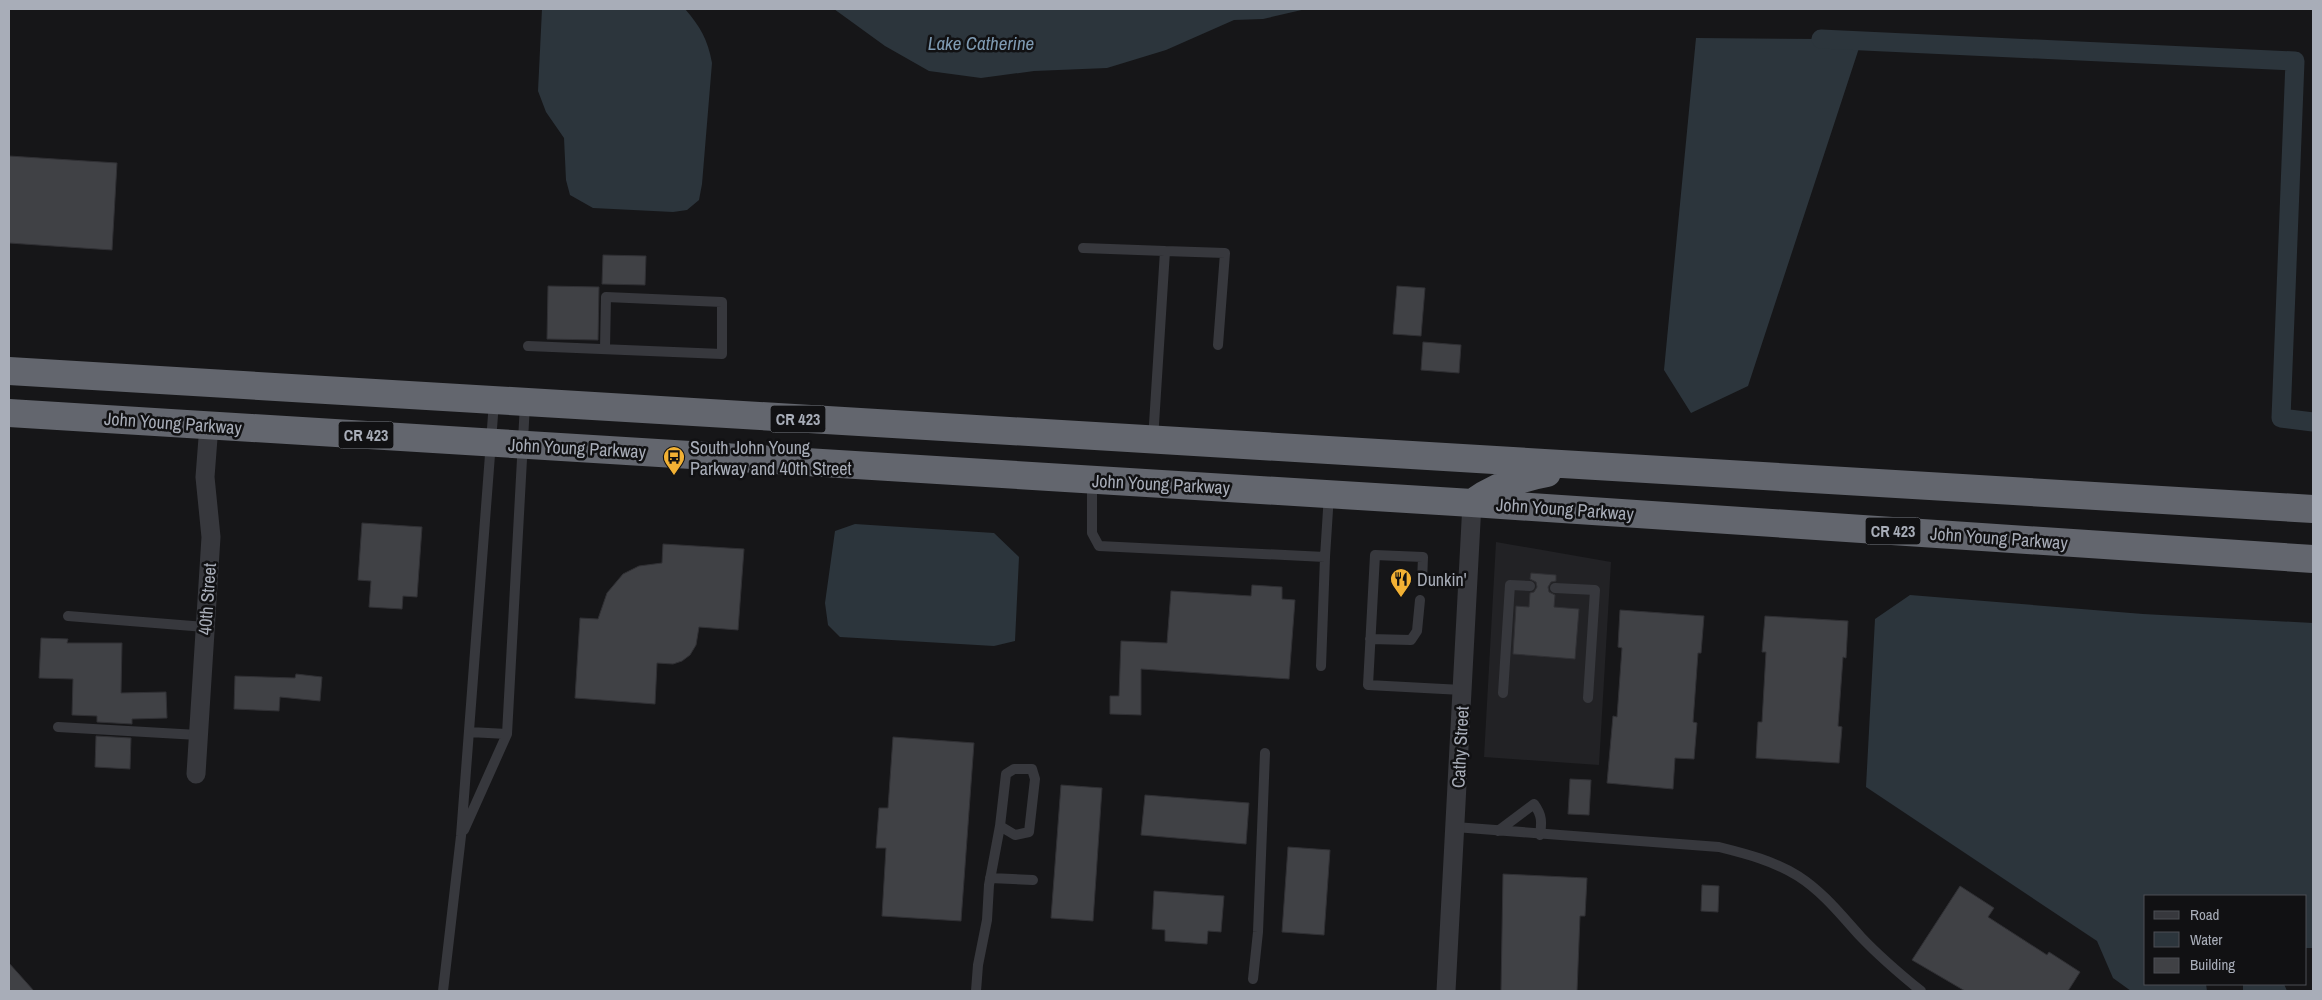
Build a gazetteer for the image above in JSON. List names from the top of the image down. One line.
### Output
{"streets":{"highway":["CR 423","John Young Parkway"],"street":["40th Street","Cathy Street"]},"crossings":[["John Young Parkway","40th Street"],["John Young Parkway","Cathy Street"]],"water":["Lake Catherine"],"places":{"bus stop":["South John Young Parkway and 40th Street"],"restaurant":["Dunkin'"]},"legend":["Road","Water","Building"]}
